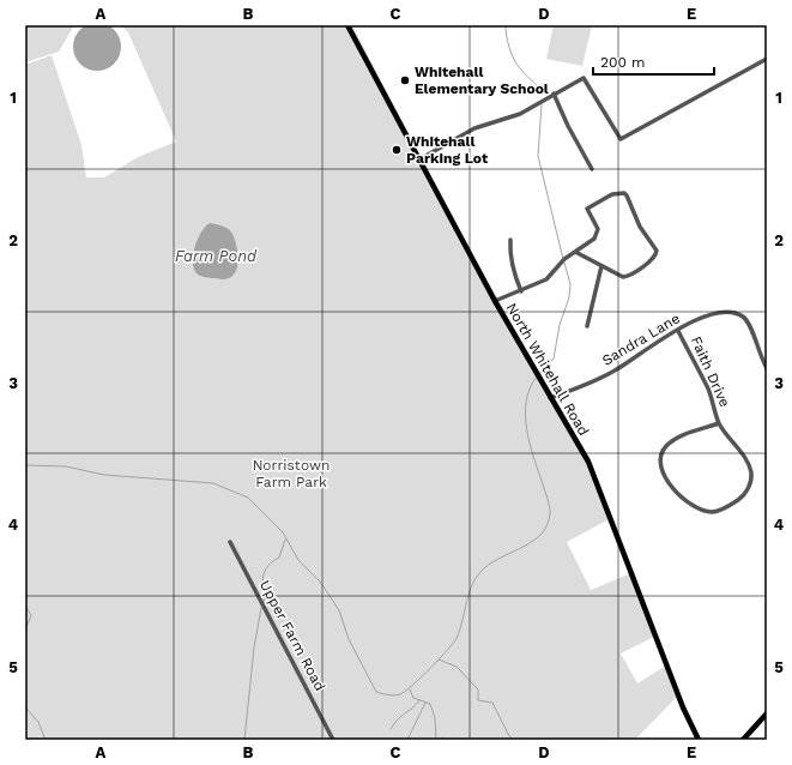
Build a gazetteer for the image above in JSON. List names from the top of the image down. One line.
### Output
{"streets":{"main road":["North Whitehall Road"],"street":["Sandra Lane","Faith Drive","Upper Farm Road"]},"crossings":[["Sandra Lane","North Whitehall Road"],["Sandra Lane","Faith Drive"]],"water":["Farm Pond"],"parks":["Norristown Farm Park"],"places":["Whitehall Elementary School","Whitehall Parking Lot"],"scale_bar":"200 m","grid":{"columns":["A","B","C","D","E"],"rows":["1","2","3","4","5"]}}
